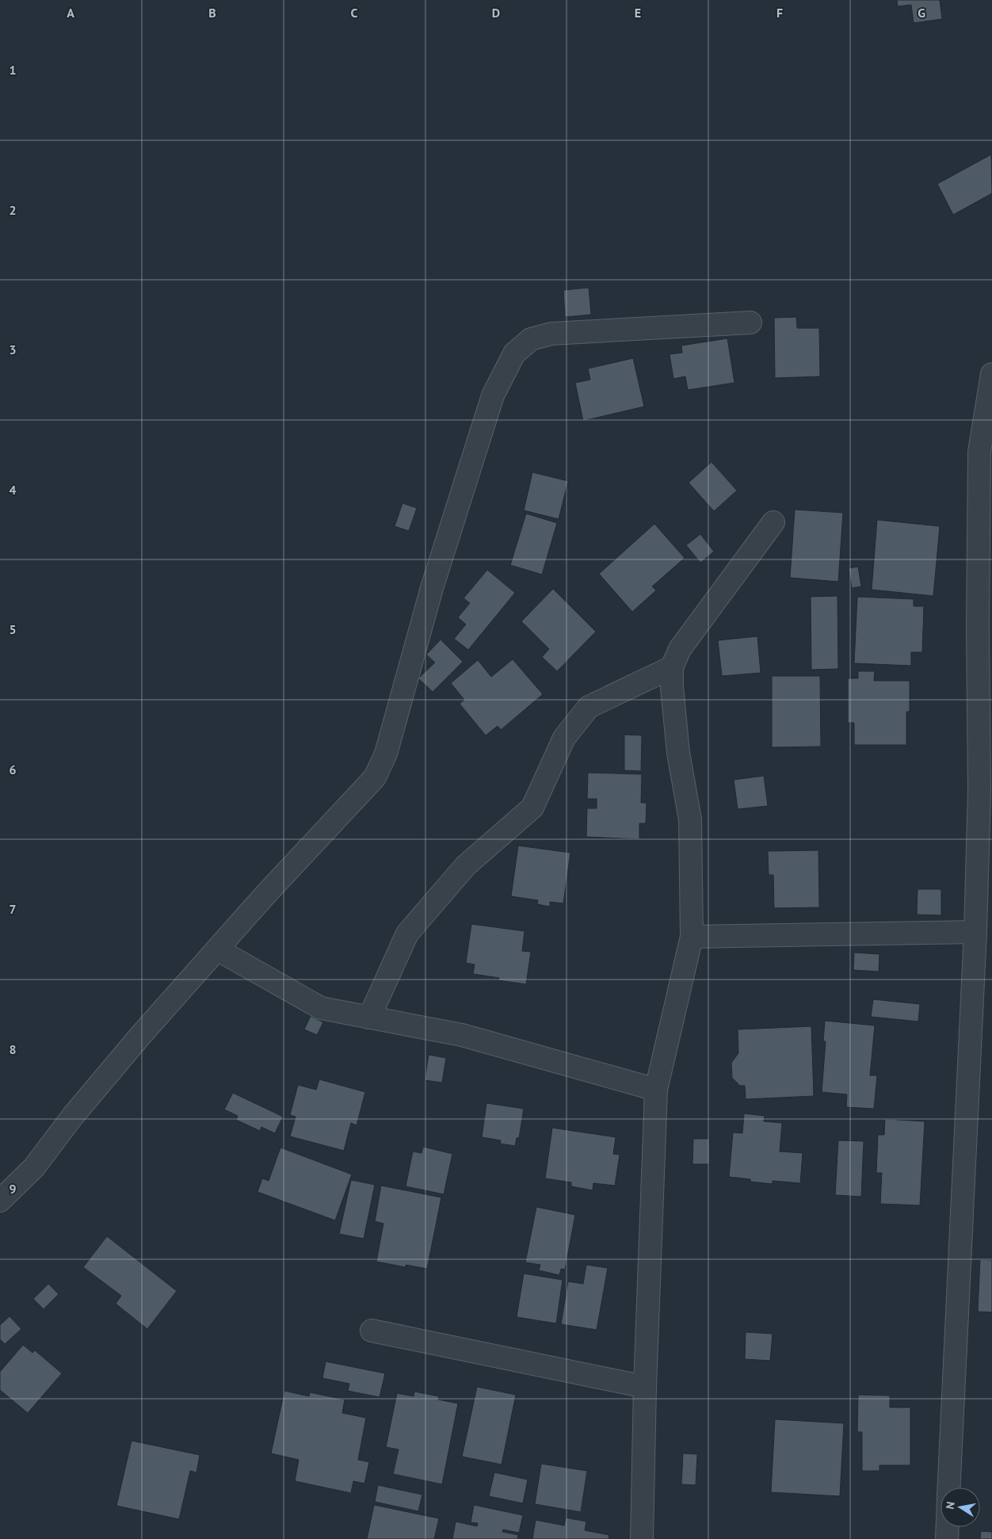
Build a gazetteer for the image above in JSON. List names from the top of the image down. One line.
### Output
{"north":"left","grid":{"columns":["A","B","C","D","E","F","G"],"rows":["1","2","3","4","5","6","7","8","9"]}}
